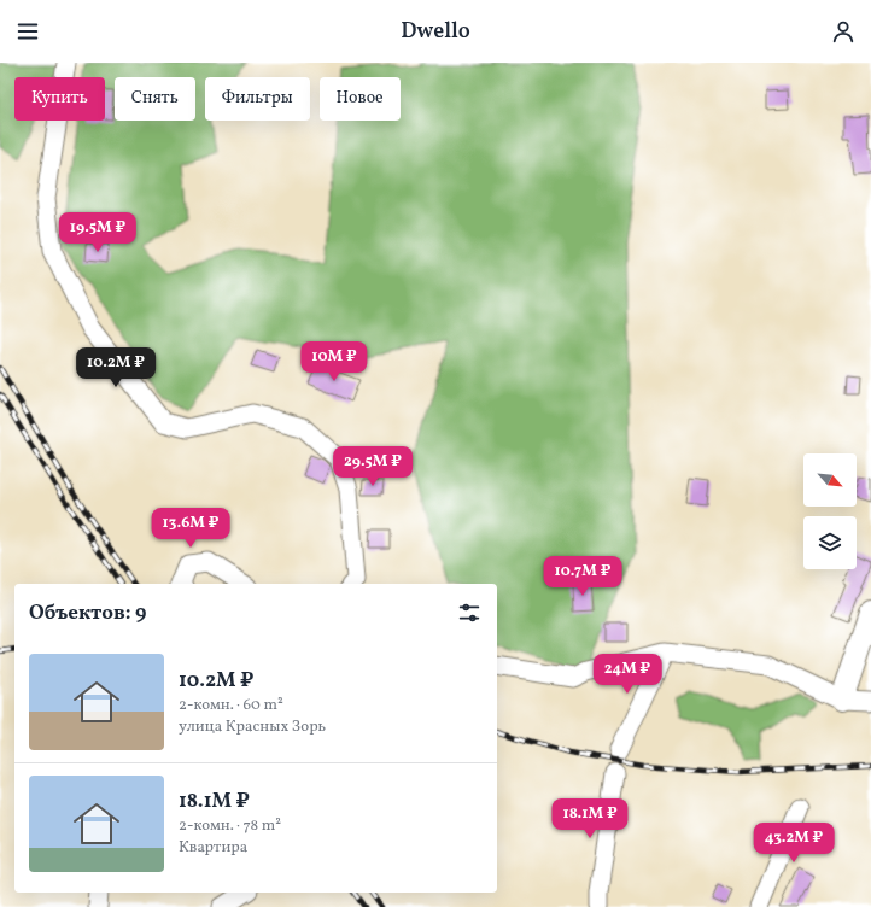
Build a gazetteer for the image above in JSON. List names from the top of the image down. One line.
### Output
{"north":"bottom right","page":{"header":"Dwello","chip":["Купить","Снять","Фильтры","Новое"],"price":["19.5M ₽","10M ₽","10.2M ₽","29.5M ₽","13.6M ₽","10.7M ₽","24M ₽","18.1M ₽","43.2M ₽"],"heading":"Объектов: 9","list":[{"name":"10.2M ₽","note":"2-комн. · 60 m² · улица Красных Зорь"},{"name":"18.1M ₽","note":"2-комн. · 78 m² · Квартира"}]}}
